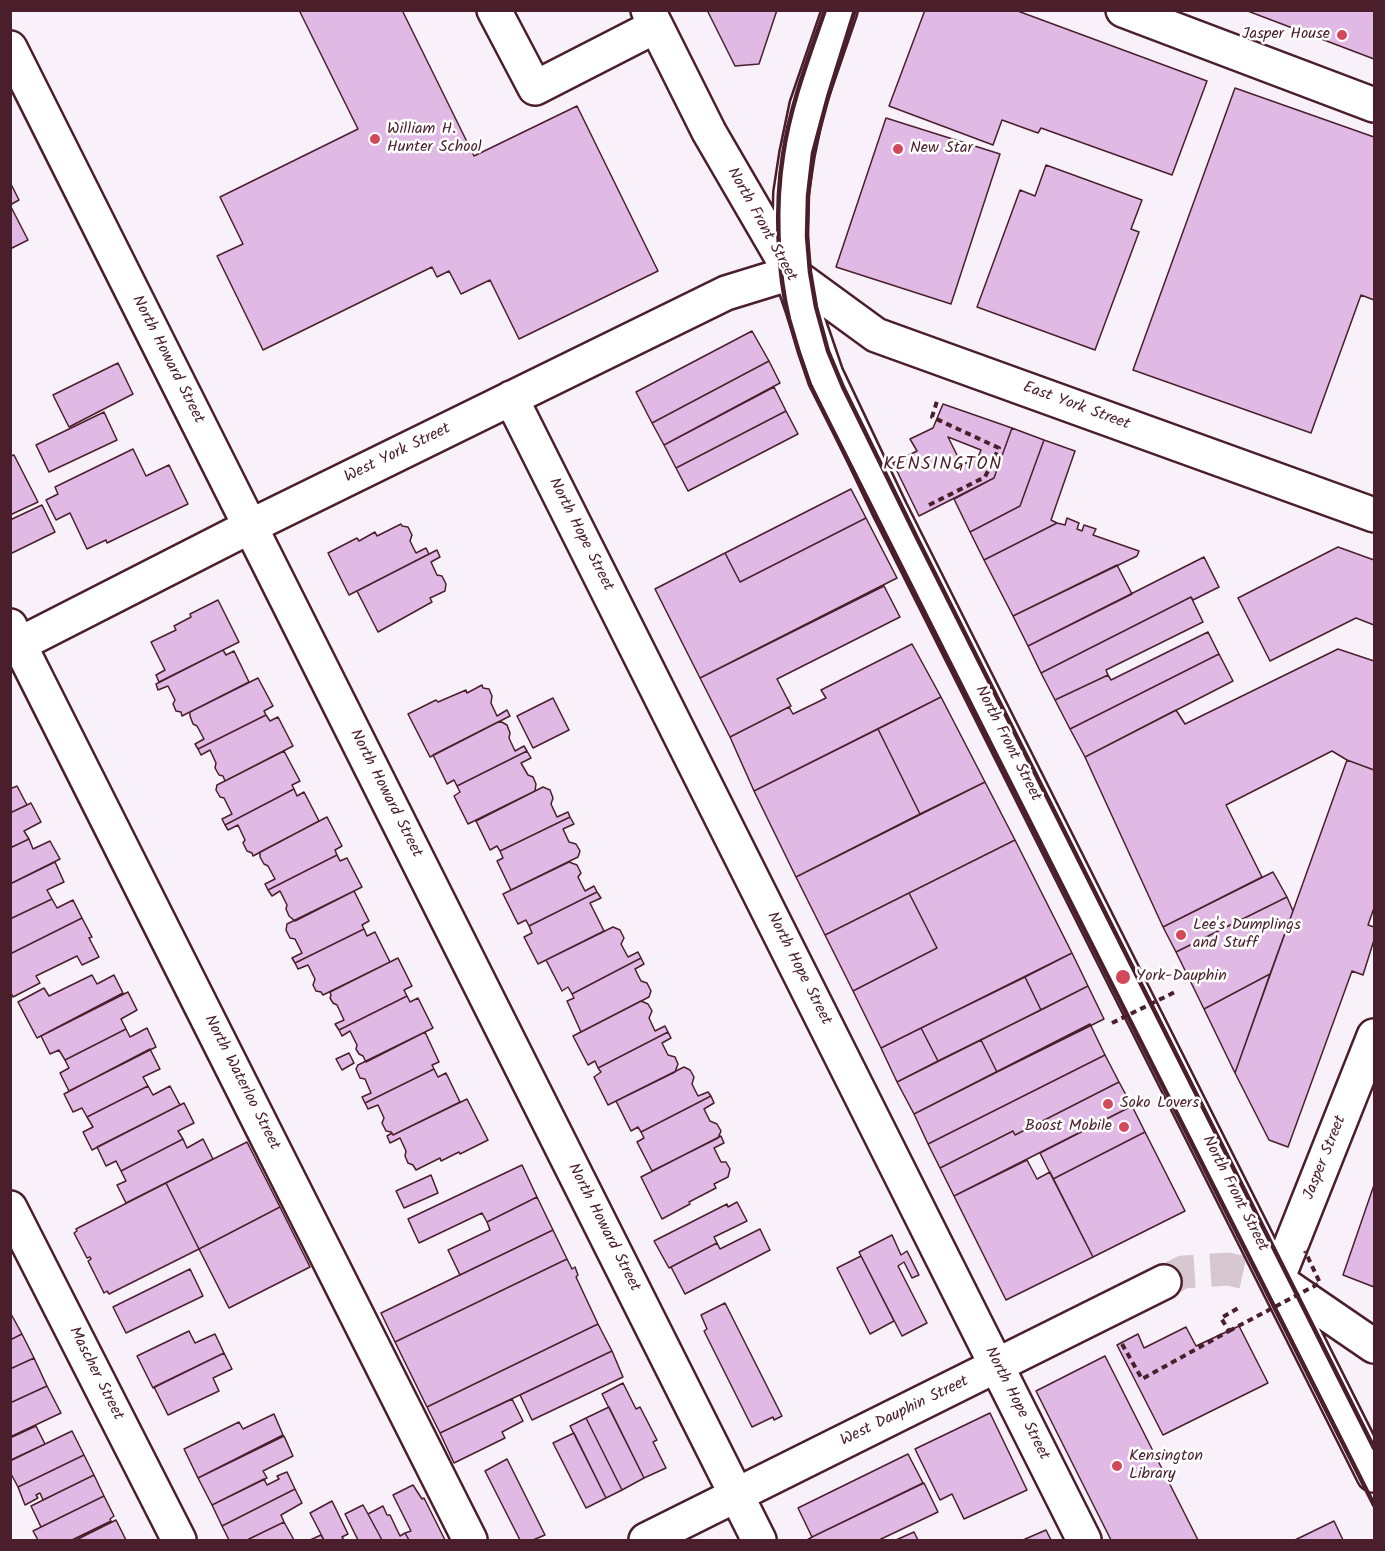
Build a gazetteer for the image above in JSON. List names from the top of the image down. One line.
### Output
{"streets":{"street":["North Front Street","North Howard Street","East York Street","West York Street","North Hope Street","North Waterloo Street","Jasper Street","Mascher Street","West Dauphin Street"]},"crossings":[["North Front Street","East York Street"],["North Front Street","West York Street"],["North Front Street","Jasper Street"],["North Howard Street","West York Street"],["North Howard Street","West Dauphin Street"],["East York Street","West York Street"],["West York Street","North Hope Street"],["West York Street","North Waterloo Street"],["North Hope Street","West Dauphin Street"]],"districts":["KENSINGTON"],"places":["Jasper House","William H. Hunter School","New Star","Lee's Dumplings and Stuff","York-Dauphin","Soko Lovers","Boost Mobile","Kensington Library"]}
